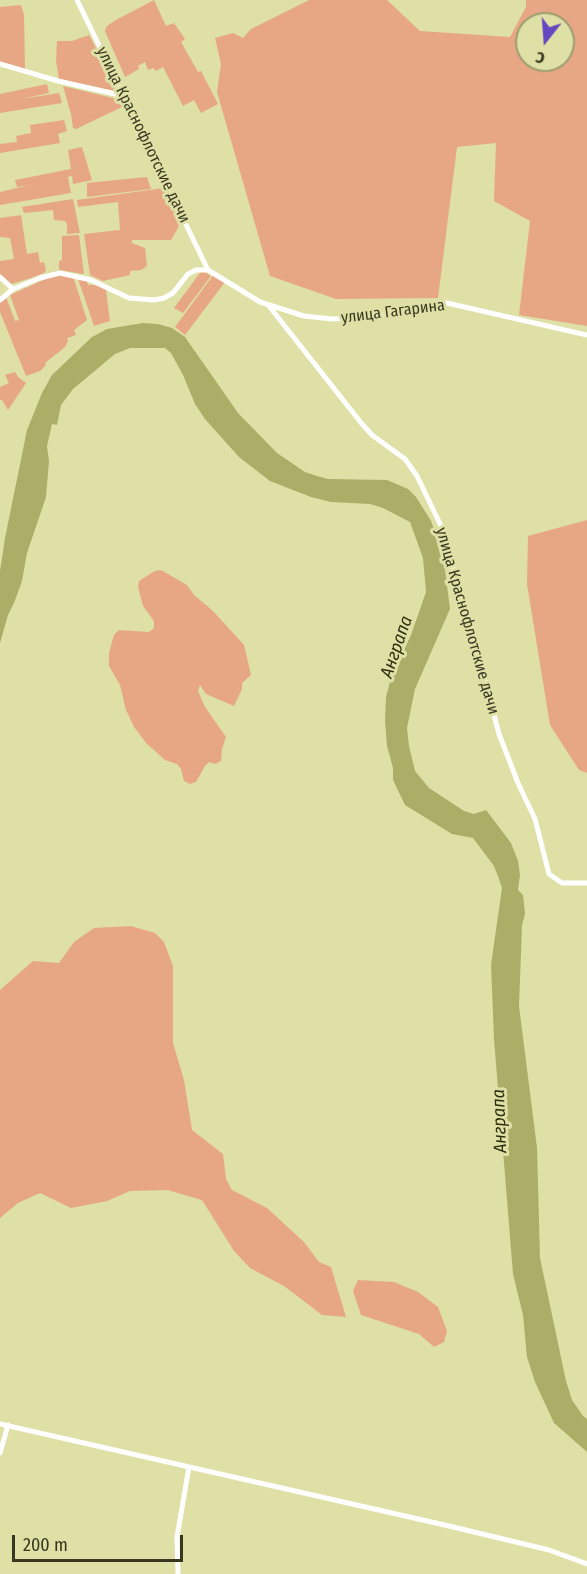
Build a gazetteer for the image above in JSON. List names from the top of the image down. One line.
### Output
{"streets":{"street":["улица Краснофлотские дачи","улица Гагарина"]},"crossings":[["улица Краснофлотские дачи","улица Гагарина"]],"water":["Анграпа"],"scale_bar":"200 m","north":"bottom"}
